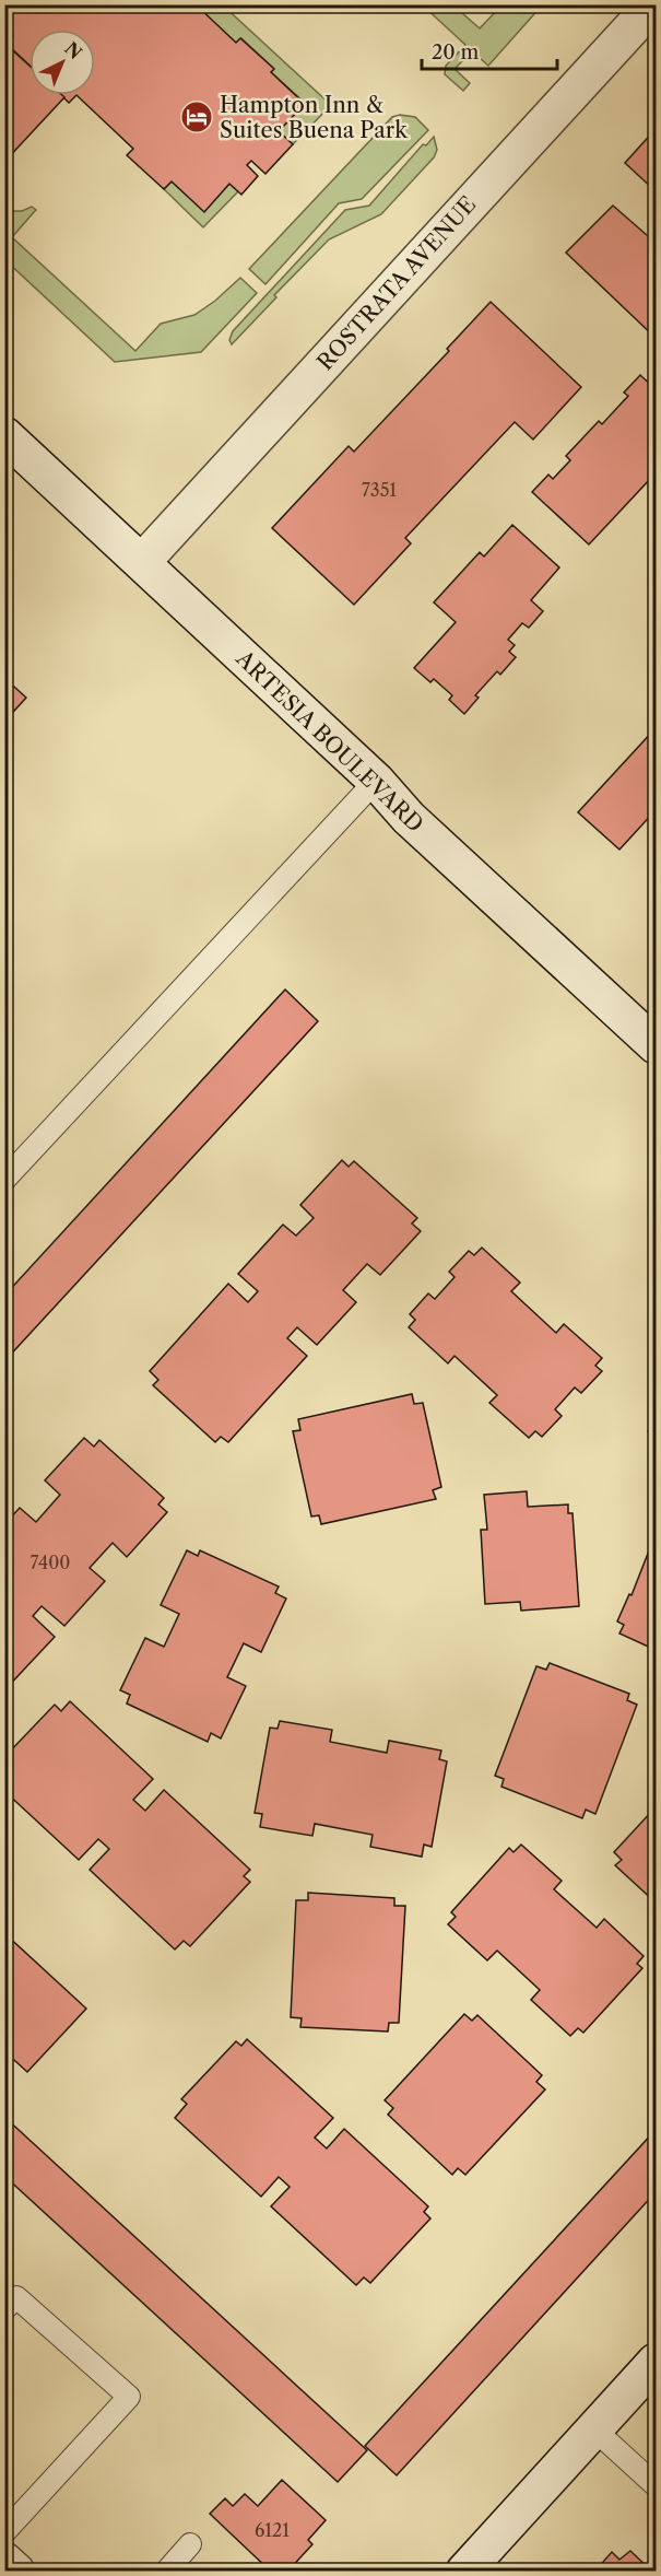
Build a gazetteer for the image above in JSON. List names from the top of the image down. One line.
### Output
{"streets":{"main road":["ROSTRATA AVENUE","ARTESIA BOULEVARD"]},"crossings":[["ROSTRATA AVENUE","ARTESIA BOULEVARD"]],"places":{"hotel":["Hampton Inn & Suites Buena Park"]},"house_numbers":["7351","7400","6121"],"scale_bar":"20 m","north":"top right"}
